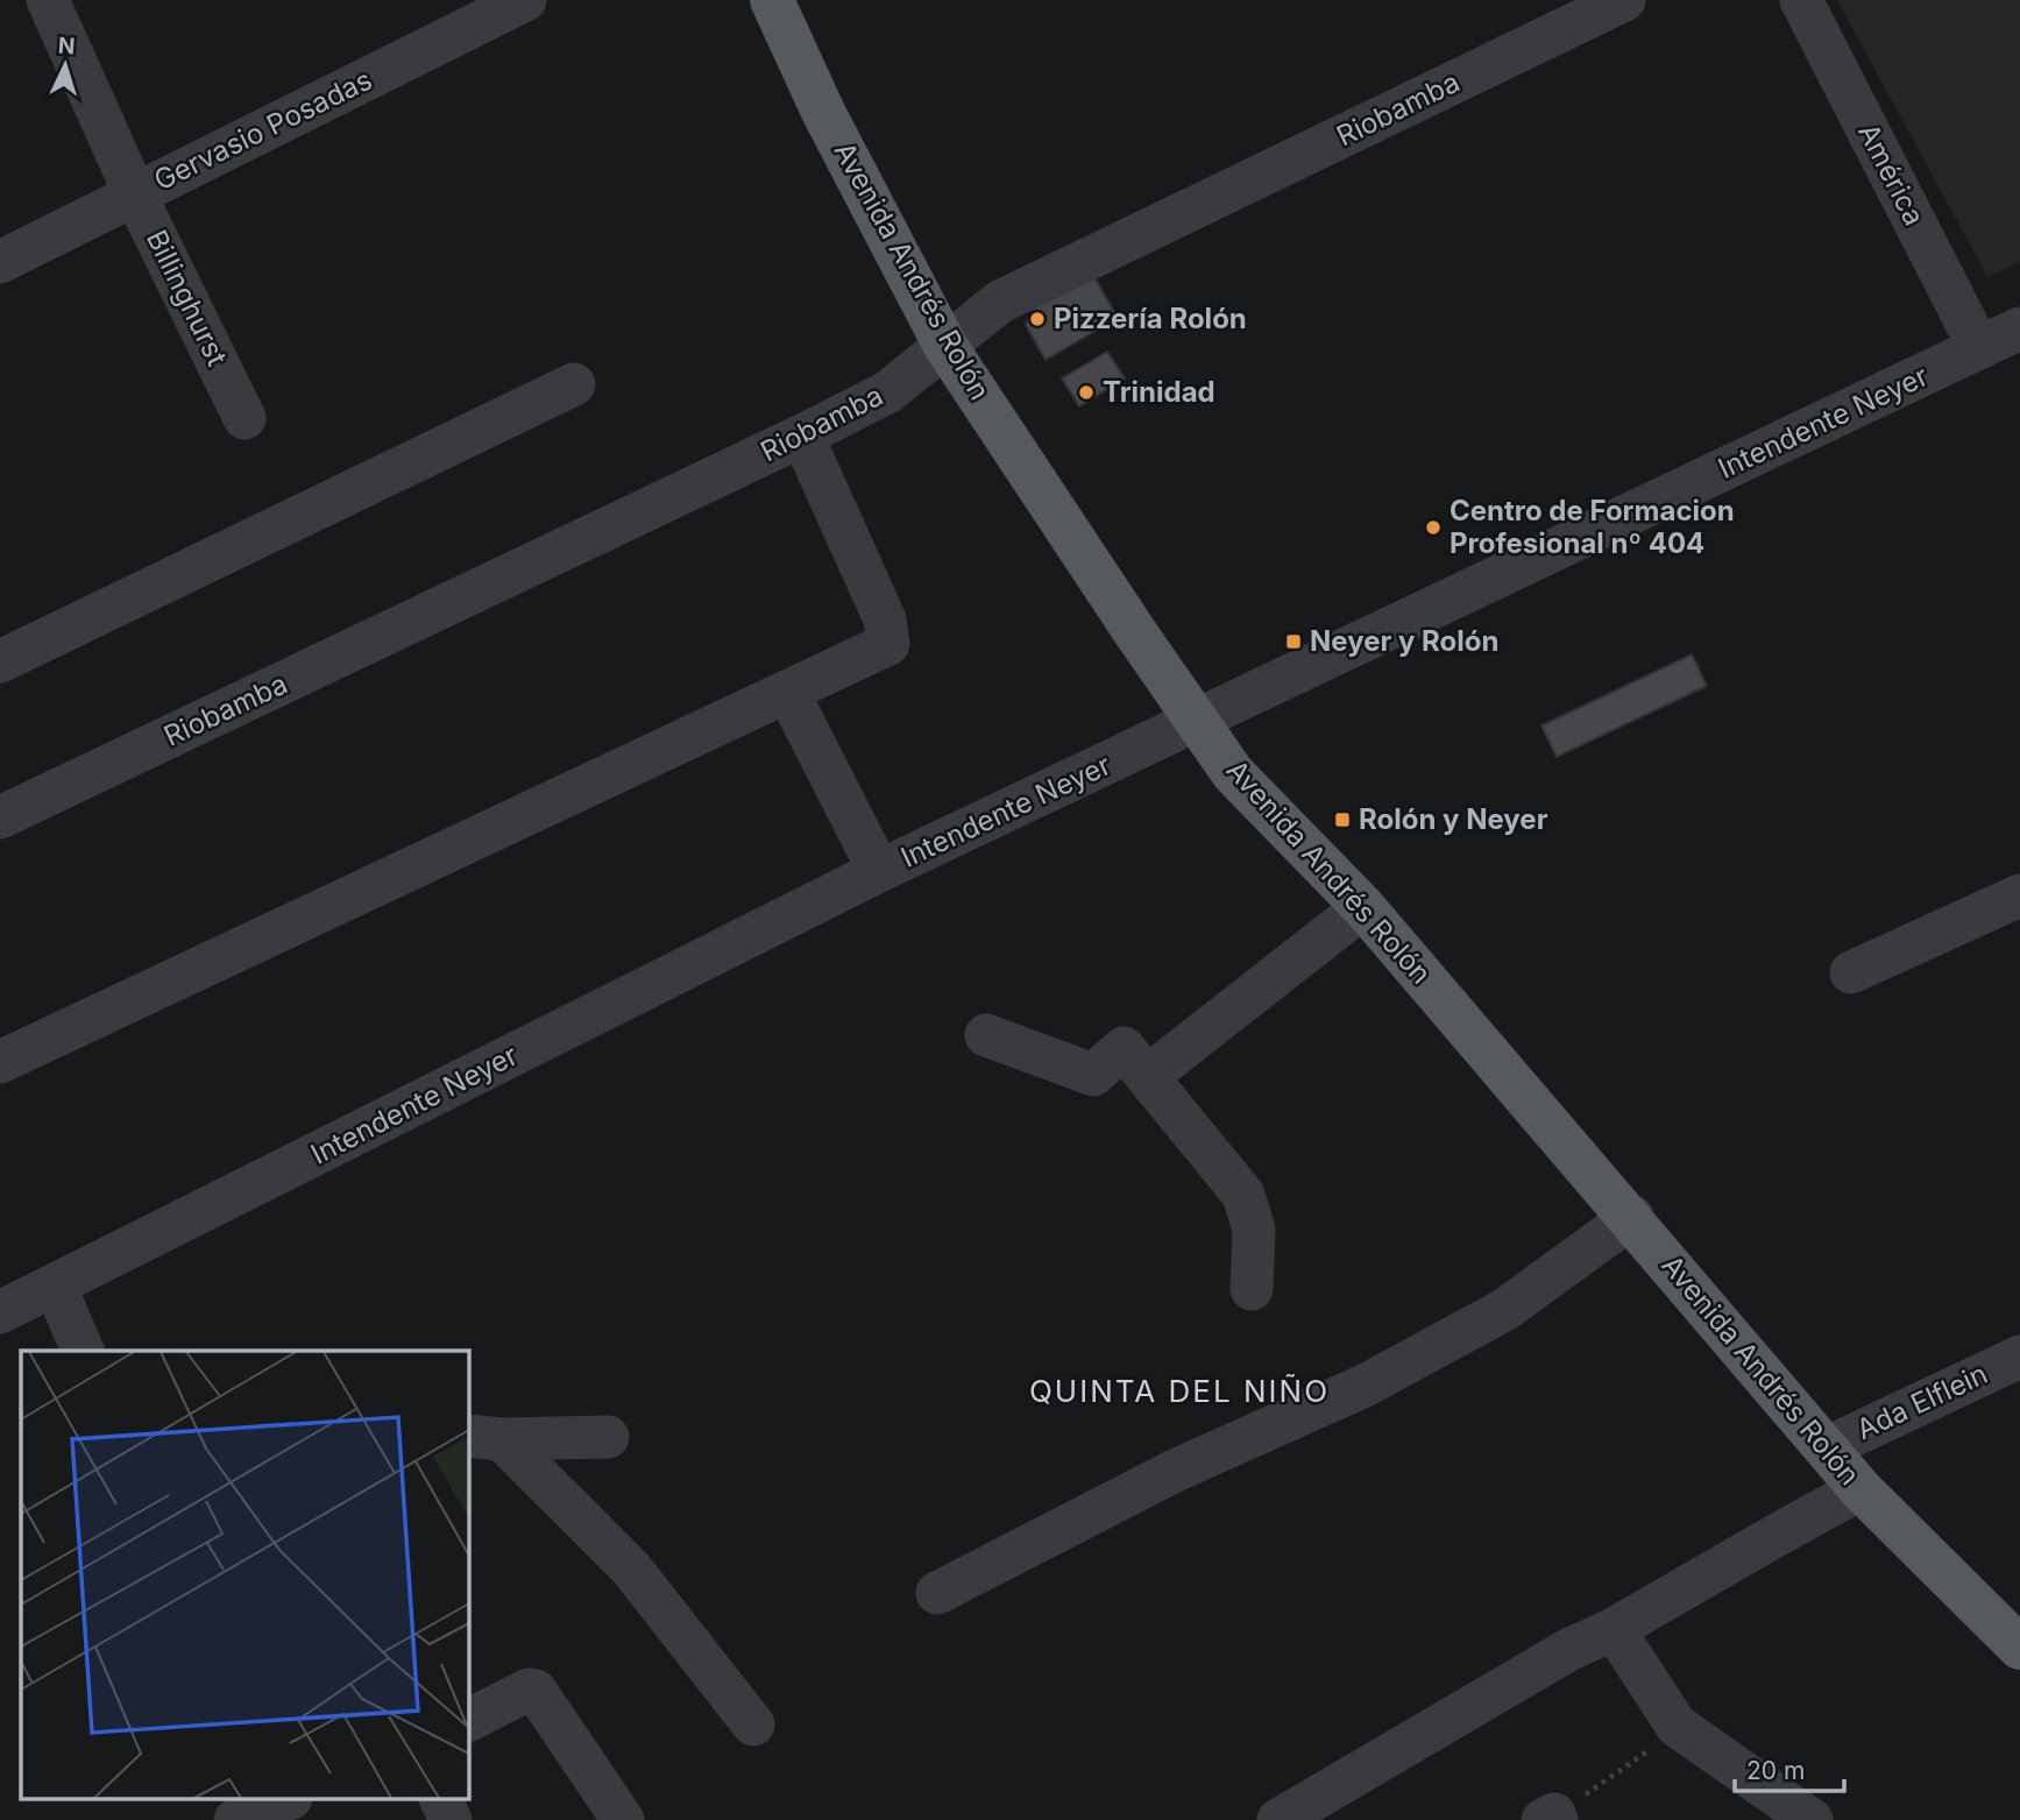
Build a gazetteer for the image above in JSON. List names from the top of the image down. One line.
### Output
{"streets":{"main road":["Avenida Andrés Rolón"],"street":["Riobamba","Gervasio Posadas","América","Billinghurst","Intendente Neyer","Ada Elflein"]},"crossings":[["Riobamba","Avenida Andrés Rolón"],["Gervasio Posadas","Billinghurst"],["América","Intendente Neyer"],["Avenida Andrés Rolón","Intendente Neyer"],["Avenida Andrés Rolón","Ada Elflein"]],"districts":["QUINTA DEL NIÑO"],"places":{"other":["Pizzería Rolón","Trinidad","Centro de Formacion Profesional nº 404"],"transit":["Neyer y Rolón","Rolón y Neyer"]},"scale_bar":"20 m","north":"top"}
